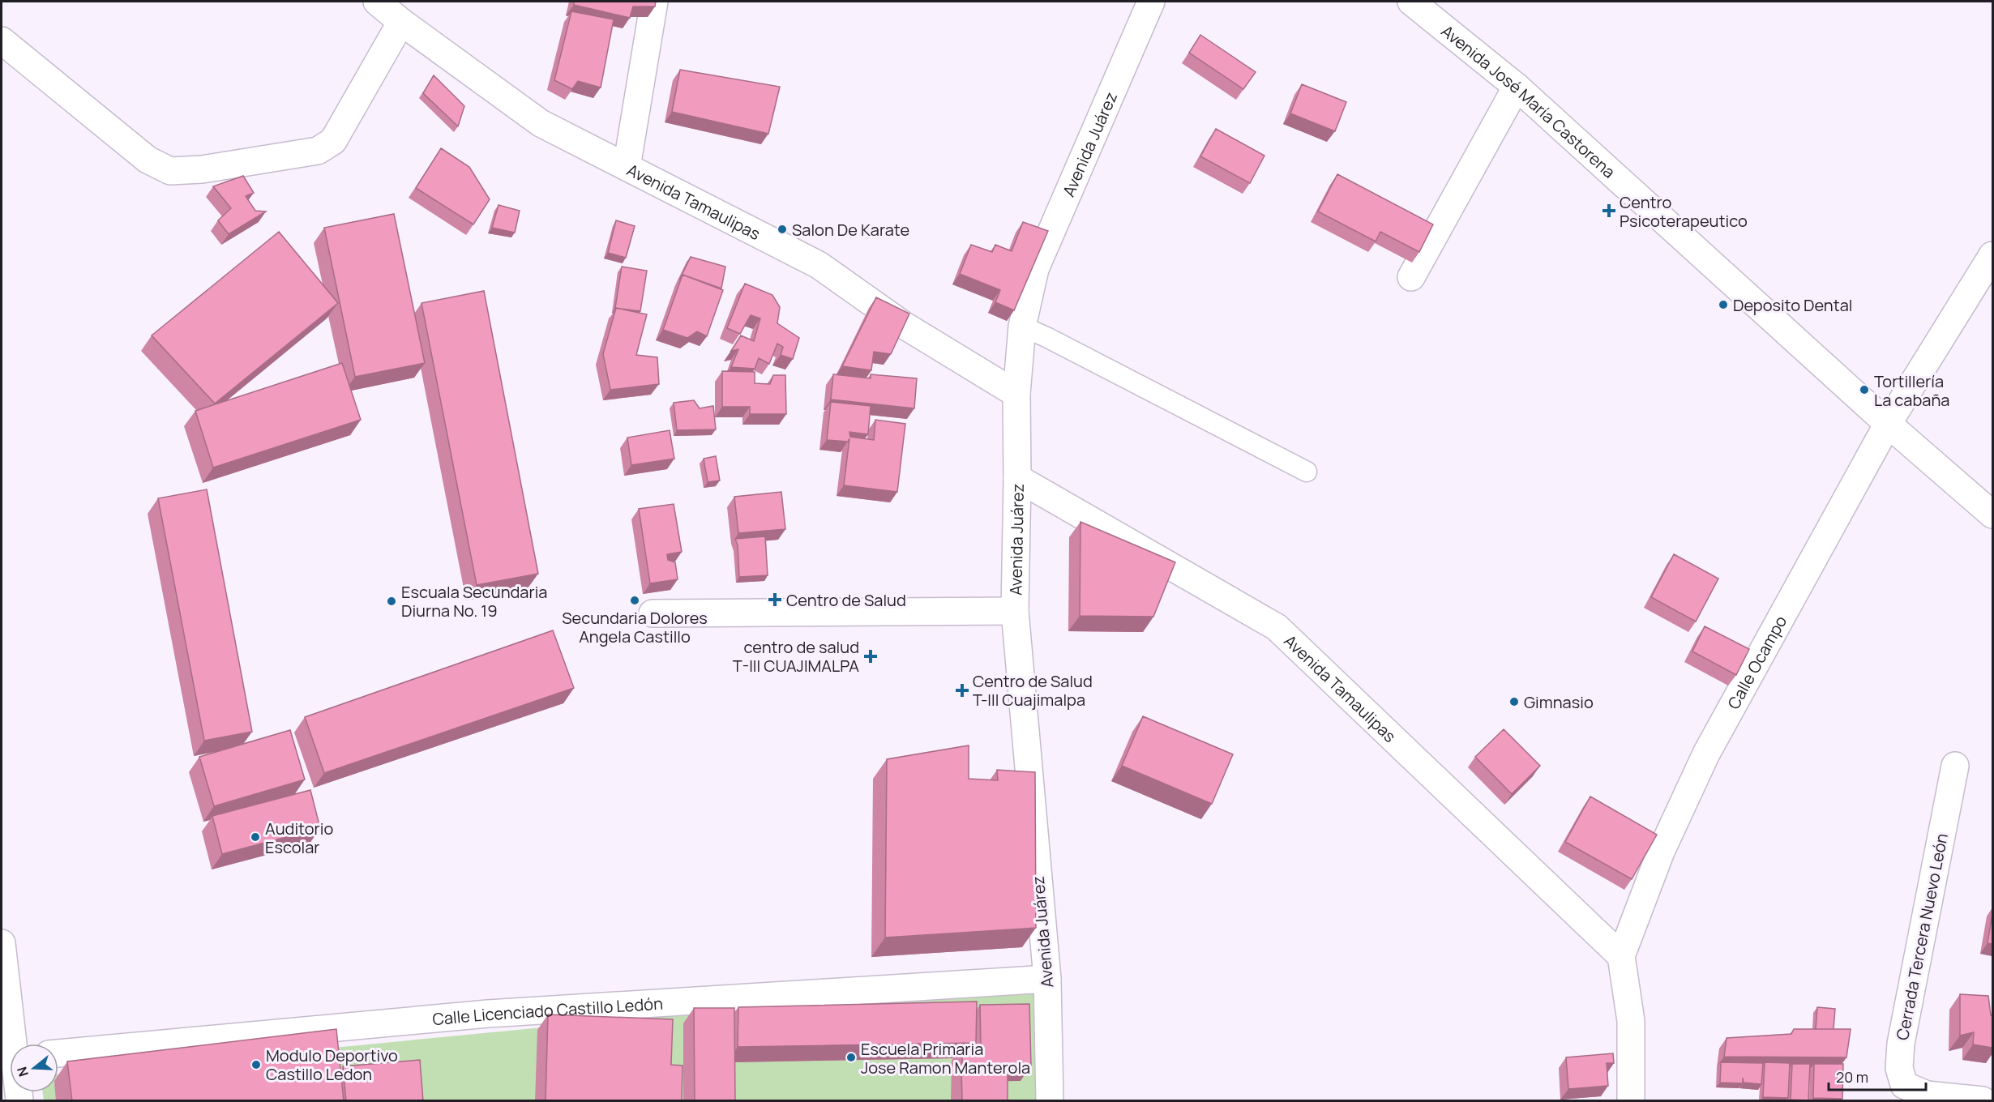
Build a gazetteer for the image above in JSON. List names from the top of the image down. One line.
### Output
{"streets":{"street":["Avenida José María Castorena","Avenida Juárez","Avenida Tamaulipas","Calle Ocampo","Cerrada Tercera Nuevo León","Calle Licenciado Castillo Ledón"]},"crossings":[["Avenida José María Castorena","Calle Ocampo"],["Avenida Juárez","Avenida Tamaulipas"],["Avenida Juárez","Calle Licenciado Castillo Ledón"],["Avenida Tamaulipas","Calle Ocampo"]],"places":{"health":["Centro Psicoterapeutico","Centro de Salud","centro de salud T-III CUAJIMALPA","Centro de Salud T-lll Cuajimalpa"],"other":["Salon De Karate","Deposito Dental","Tortillería La cabaña","Secundaria Dolores Angela Castillo","Escuala Secundaria Diurna No. 19","Gimnasio","Auditorio Escolar","Escuela Primaria Jose Ramon Manterola","Modulo Deportivo Castillo Ledon"]},"scale_bar":"20 m","north":"left"}
